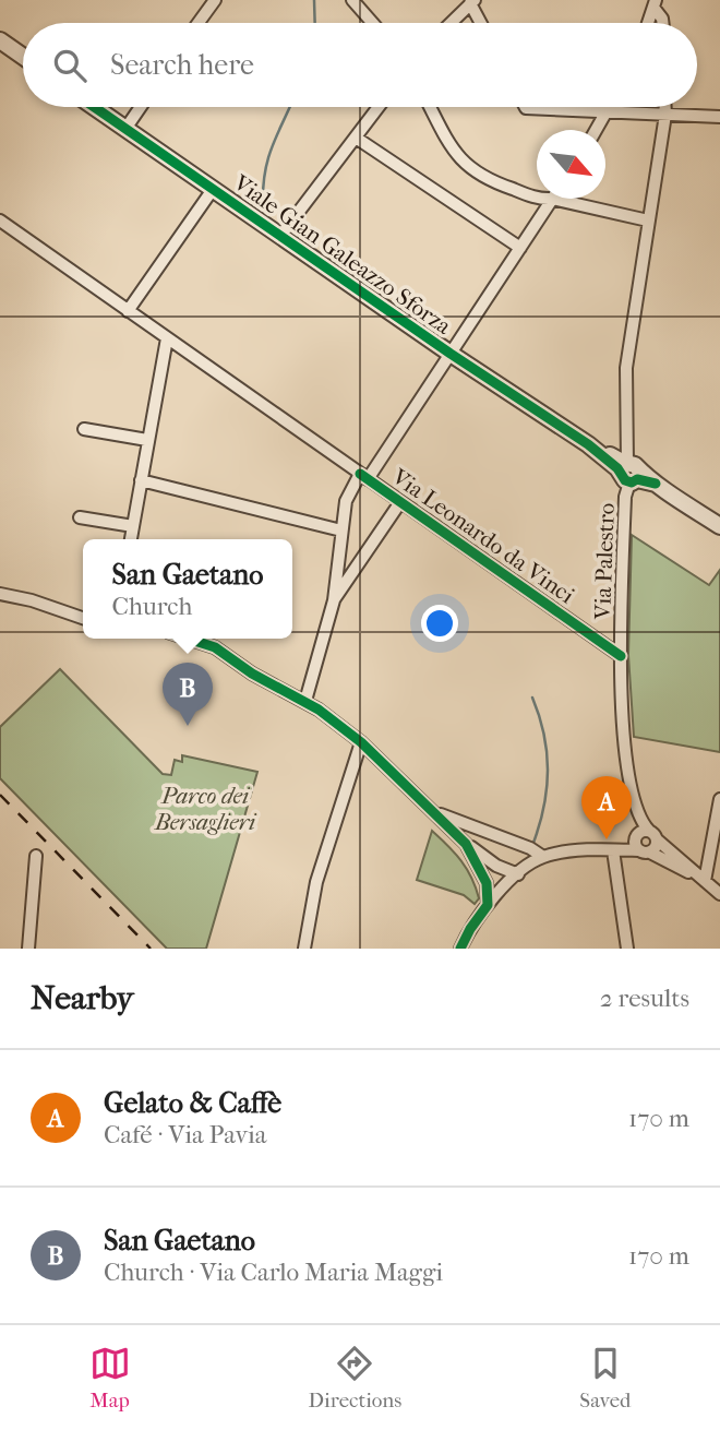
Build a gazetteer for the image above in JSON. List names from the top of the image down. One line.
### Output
{"streets":{"street":["Viale Gian Galeazzo Sforza","Via Leonardo da Vinci","Via Palestro"]},"crossings":[["Viale Gian Galeazzo Sforza","Via Palestro"],["Via Leonardo da Vinci","Via Palestro"]],"parks":["Parco dei Bersaglieri"],"north":"bottom right","page":{"search":"Search here","popup":["San Gaetano","Church"],"pins":["B","A"],"heading":["Nearby","2 results"],"list":[{"mark":"A","name":"Gelato & Caffè","note":"Café · Via Pavia","value":"170 m"},{"mark":"B","name":"San Gaetano","note":"Church · Via Carlo Maria Maggi","value":"170 m"}],"nav":["Map","Directions","Saved"]}}
